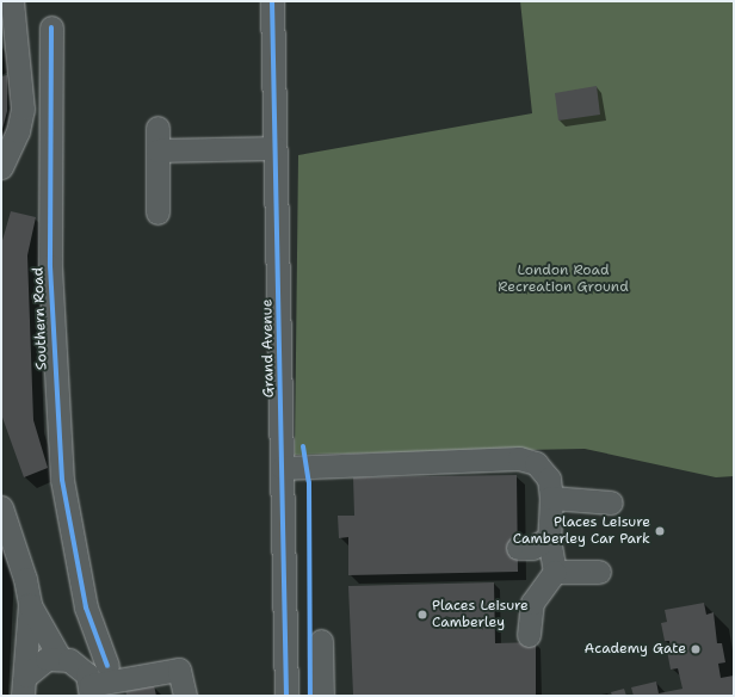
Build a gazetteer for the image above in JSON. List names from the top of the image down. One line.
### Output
{"streets":{"street":["Southern Road","Grand Avenue"]},"parks":["London Road Recreation Ground"],"places":["Places Leisure Camberley Car Park","Places Leisure Camberley","Academy Gate"]}
